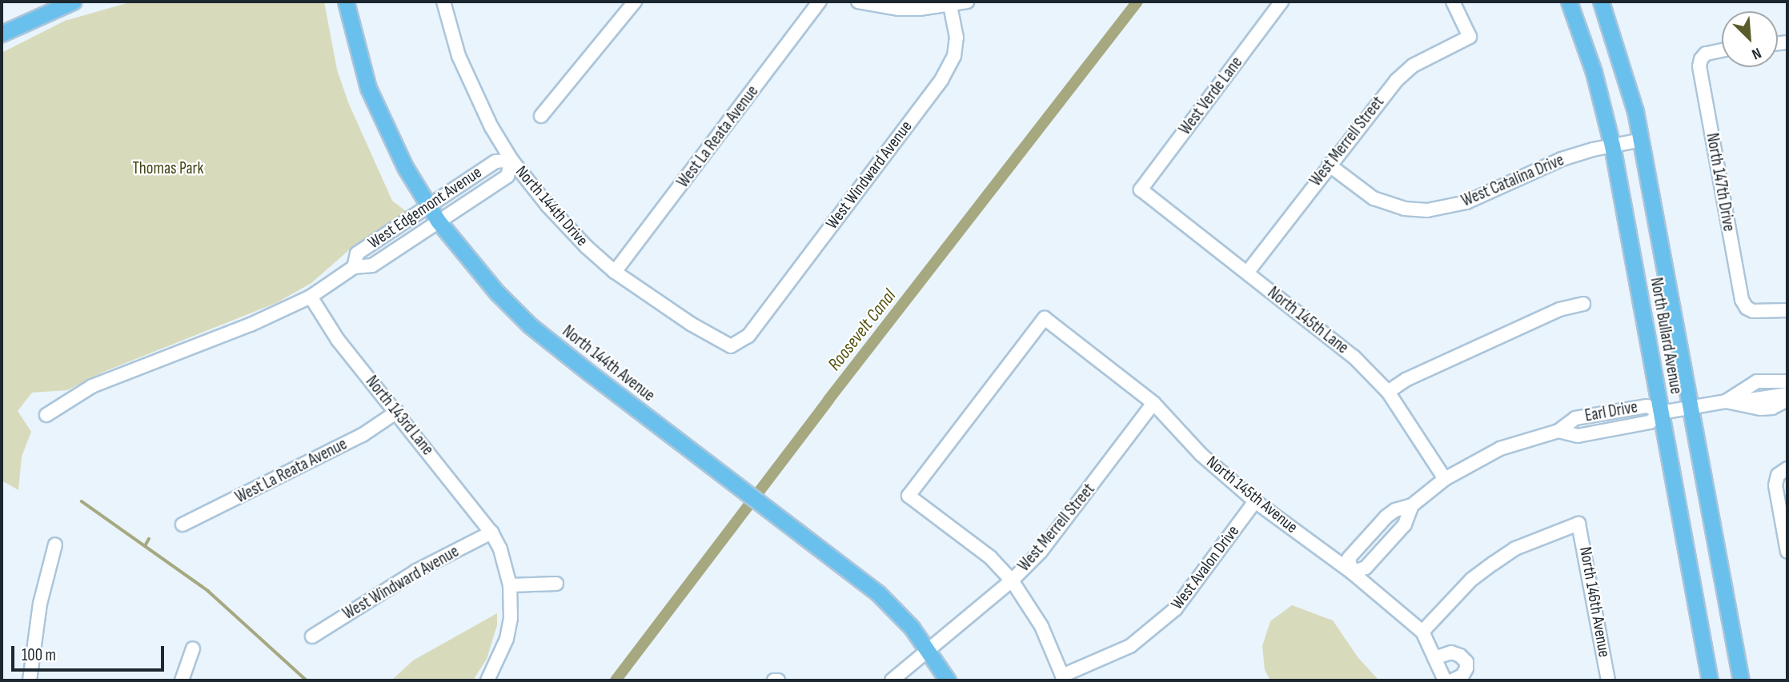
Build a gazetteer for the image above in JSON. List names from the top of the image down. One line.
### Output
{"streets":{"main road":["North Bullard Avenue","North 144th Avenue"],"street":["West Verde Lane","West La Reata Avenue","West Merrell Street","West Windward Avenue","West Catalina Drive","North 147th Drive","North 144th Drive","West Edgemont Avenue","North 145th Lane","Earl Drive","North 143rd Lane","North 145th Avenue","West Avalon Drive","North 146th Avenue"]},"crossings":[["West Verde Lane","North 145th Lane"],["West La Reata Avenue","North 144th Drive"],["West La Reata Avenue","North 143rd Lane"],["West Merrell Street","West Catalina Drive"],["West Merrell Street","North 145th Lane"],["West Merrell Street","North 144th Avenue"],["West Merrell Street","North 145th Avenue"],["West Merrell Street","West Avalon Drive"],["West Windward Avenue","North 144th Drive"],["West Windward Avenue","North 143rd Lane"],["West Catalina Drive","North Bullard Avenue"],["North 144th Drive","West Edgemont Avenue"],["West Edgemont Avenue","North 144th Avenue"],["West Edgemont Avenue","North 143rd Lane"],["North 145th Lane","Earl Drive"],["North Bullard Avenue","Earl Drive"],["Earl Drive","North 145th Avenue"],["North 145th Avenue","West Avalon Drive"],["North 145th Avenue","North 146th Avenue"]],"water":["Roosevelt Canal"],"parks":["Thomas Park"],"scale_bar":"100 m","north":"bottom right"}
